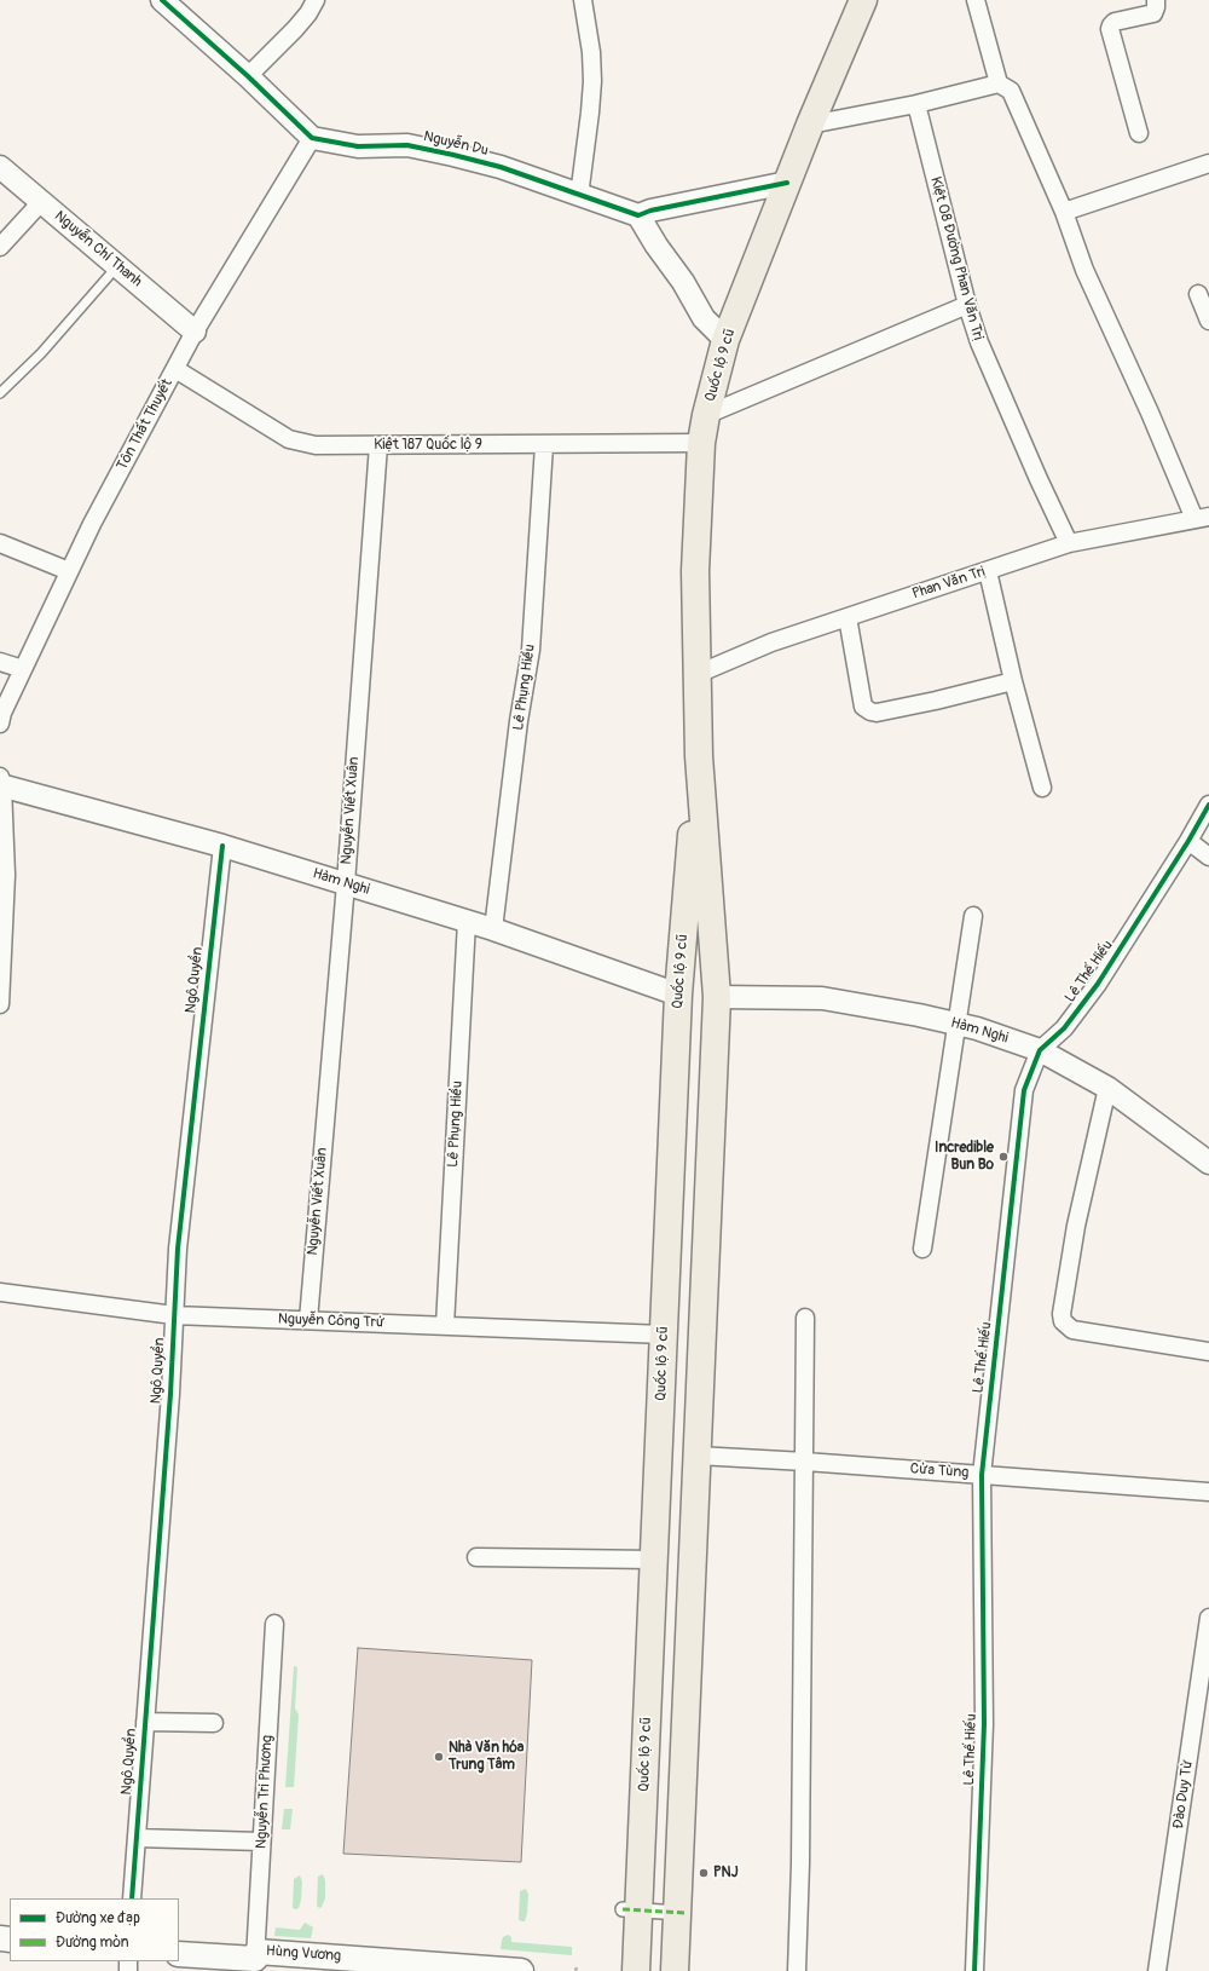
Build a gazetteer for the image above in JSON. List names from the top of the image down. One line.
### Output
{"streets":{"main road":["Quốc lộ 9 cũ","Hùng Vương"],"street":["Nguyễn Du","Nguyễn Chí Thanh","Kiệt 08 Đường Phan Văn Trị","Tôn Thất Thuyết","Kiệt 187 Quốc lộ 9","Phan Văn Trị","Lê Phụng Hiểu","Nguyễn Viết Xuân","Hàm Nghi","Lê Thế Hiếu","Ngô Quyền","Nguyễn Công Trứ","Cửa Tùng","Nguyễn Tri Phương","Đào Duy Từ"]},"crossings":[["Nguyễn Du","Tôn Thất Thuyết"],["Nguyễn Chí Thanh","Tôn Thất Thuyết"],["Kiệt 08 Đường Phan Văn Trị","Phan Văn Trị"],["Quốc lộ 9 cũ","Kiệt 187 Quốc lộ 9"],["Quốc lộ 9 cũ","Phan Văn Trị"],["Quốc lộ 9 cũ","Hàm Nghi"],["Quốc lộ 9 cũ","Nguyễn Công Trứ"],["Quốc lộ 9 cũ","Cửa Tùng"],["Tôn Thất Thuyết","Kiệt 187 Quốc lộ 9"],["Kiệt 187 Quốc lộ 9","Lê Phụng Hiểu"],["Kiệt 187 Quốc lộ 9","Nguyễn Viết Xuân"],["Lê Phụng Hiểu","Hàm Nghi"],["Lê Phụng Hiểu","Nguyễn Công Trứ"],["Nguyễn Viết Xuân","Hàm Nghi"],["Nguyễn Viết Xuân","Nguyễn Công Trứ"],["Hàm Nghi","Lê Thế Hiếu"],["Hàm Nghi","Ngô Quyền"],["Lê Thế Hiếu","Cửa Tùng"],["Ngô Quyền","Nguyễn Công Trứ"],["Nguyễn Tri Phương","Hùng Vương"]],"places":["Incredible Bun Bo","Nhà Văn hóa Trung Tâm","PNJ"],"legend":["Đường xe đạp","Đường mòn"]}
